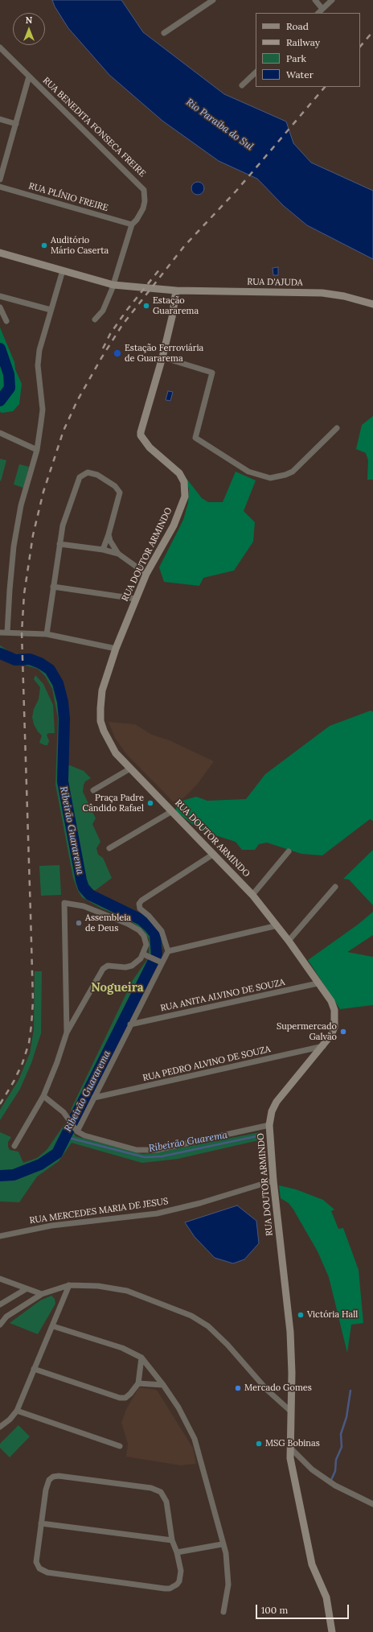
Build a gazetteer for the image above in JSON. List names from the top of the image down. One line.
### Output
{"streets":{"street":["RUA BENEDITA FONSECA FREIRE","RUA PLÍNIO FREIRE","RUA D'AJUDA","RUA DOUTOR ARMINDO","RUA ANITA ALVINO DE SOUZA","RUA PEDRO ALVINO DE SOUZA","RUA MERCEDES MARIA DE JESUS"]},"crossings":[["RUA BENEDITA FONSECA FREIRE","RUA PLÍNIO FREIRE"],["RUA BENEDITA FONSECA FREIRE","RUA D'AJUDA"],["RUA D'AJUDA","RUA DOUTOR ARMINDO"],["RUA DOUTOR ARMINDO","RUA ANITA ALVINO DE SOUZA"],["RUA DOUTOR ARMINDO","RUA PEDRO ALVINO DE SOUZA"],["RUA DOUTOR ARMINDO","RUA MERCEDES MARIA DE JESUS"]],"districts":["Nogueira"],"water":["Rio Paraíba do Sul","Ribeirão Guararema","Ribeirão Guarema"],"places":["Auditório Mário Caserta","Estação Guararema","Estação Ferroviária de Guararema","Praça Padre Cândido Rafael","Assembleia de Deus","Supermercado Galvão","Victória Hall","Mercado Gomes","MSG Bobinas"],"legend":["Road","Railway","Park","Water"],"scale_bar":"100 m","north":"top"}
